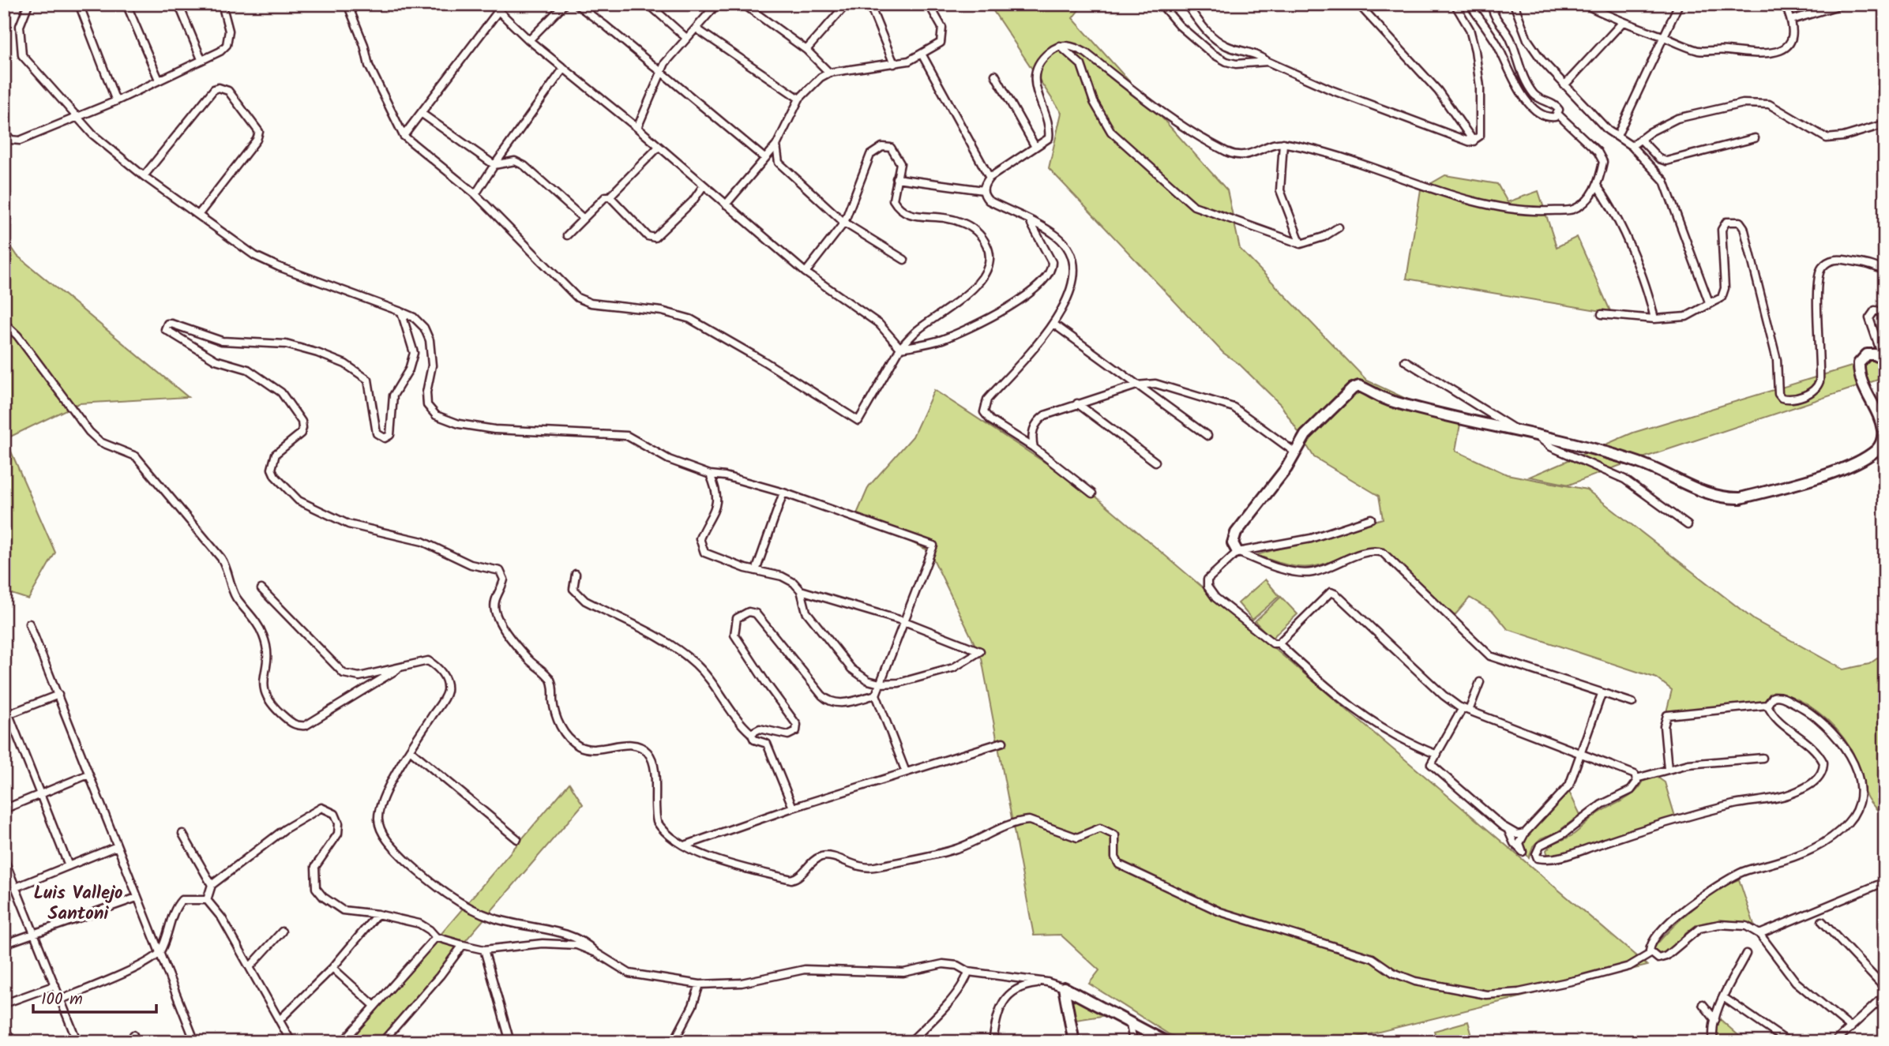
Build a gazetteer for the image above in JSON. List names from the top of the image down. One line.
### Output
{"districts":["Luis Vallejo Santoni"],"scale_bar":"100 m"}
